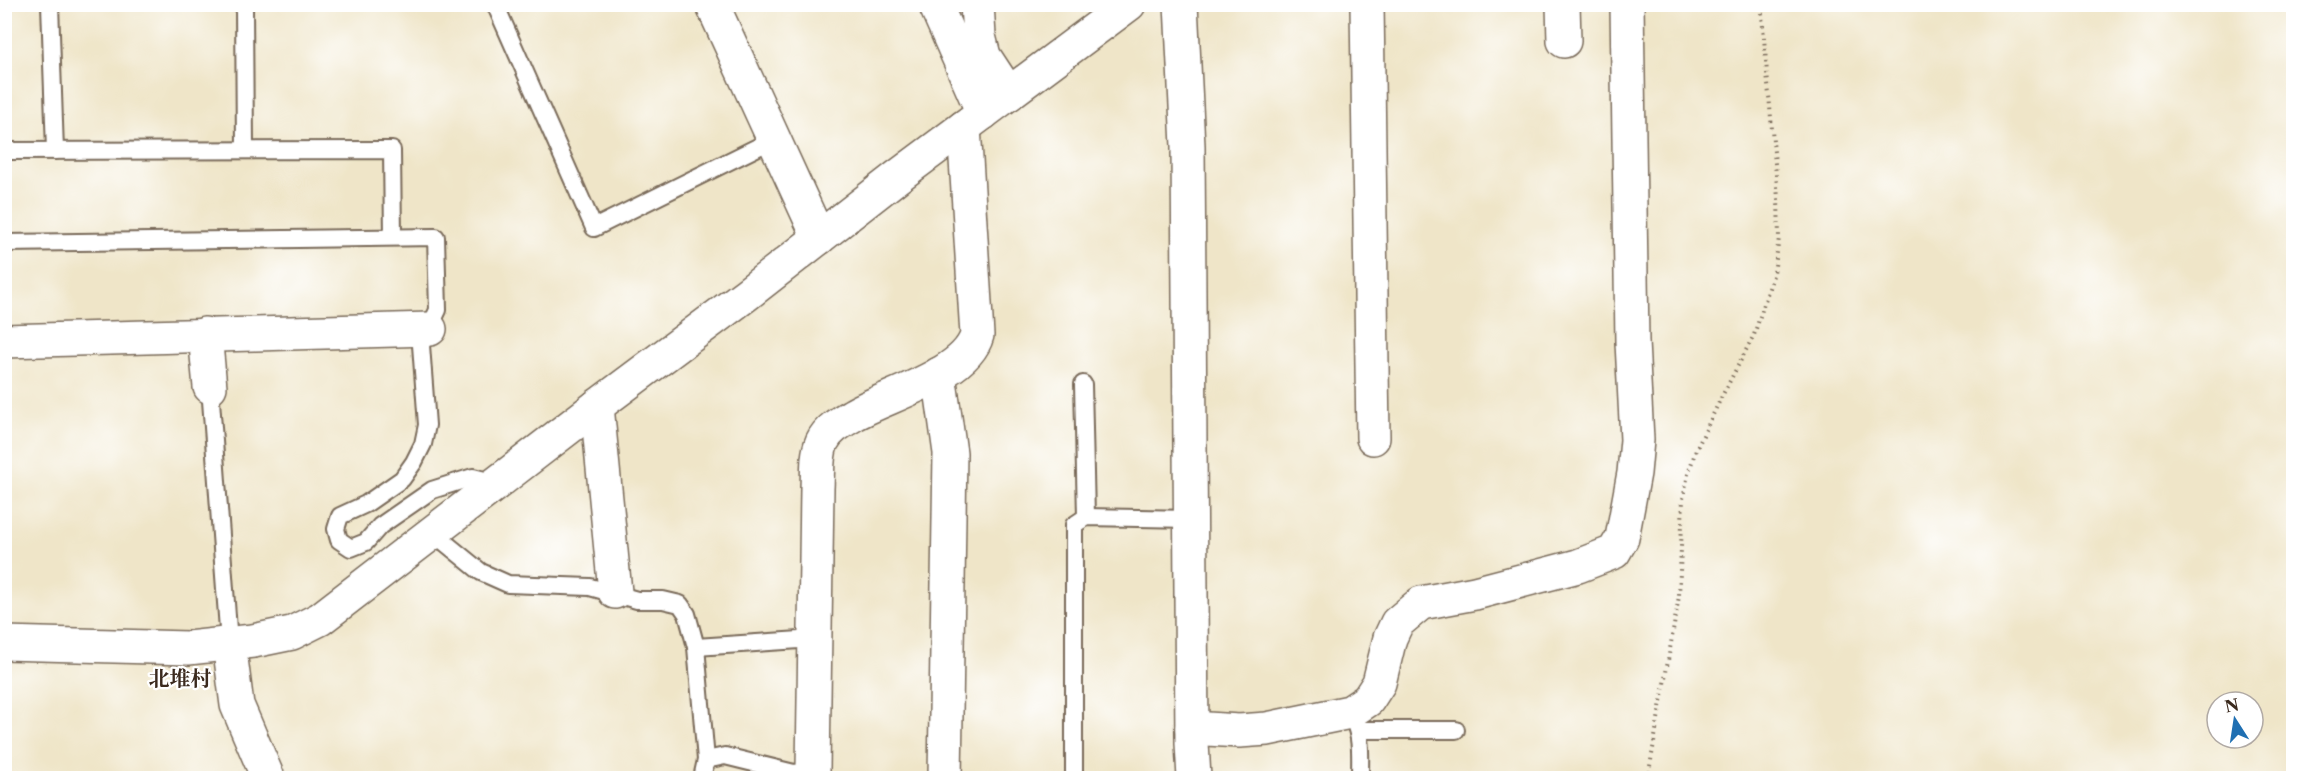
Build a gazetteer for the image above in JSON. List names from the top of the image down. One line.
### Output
{"districts":["北堆村"],"north":"top"}
